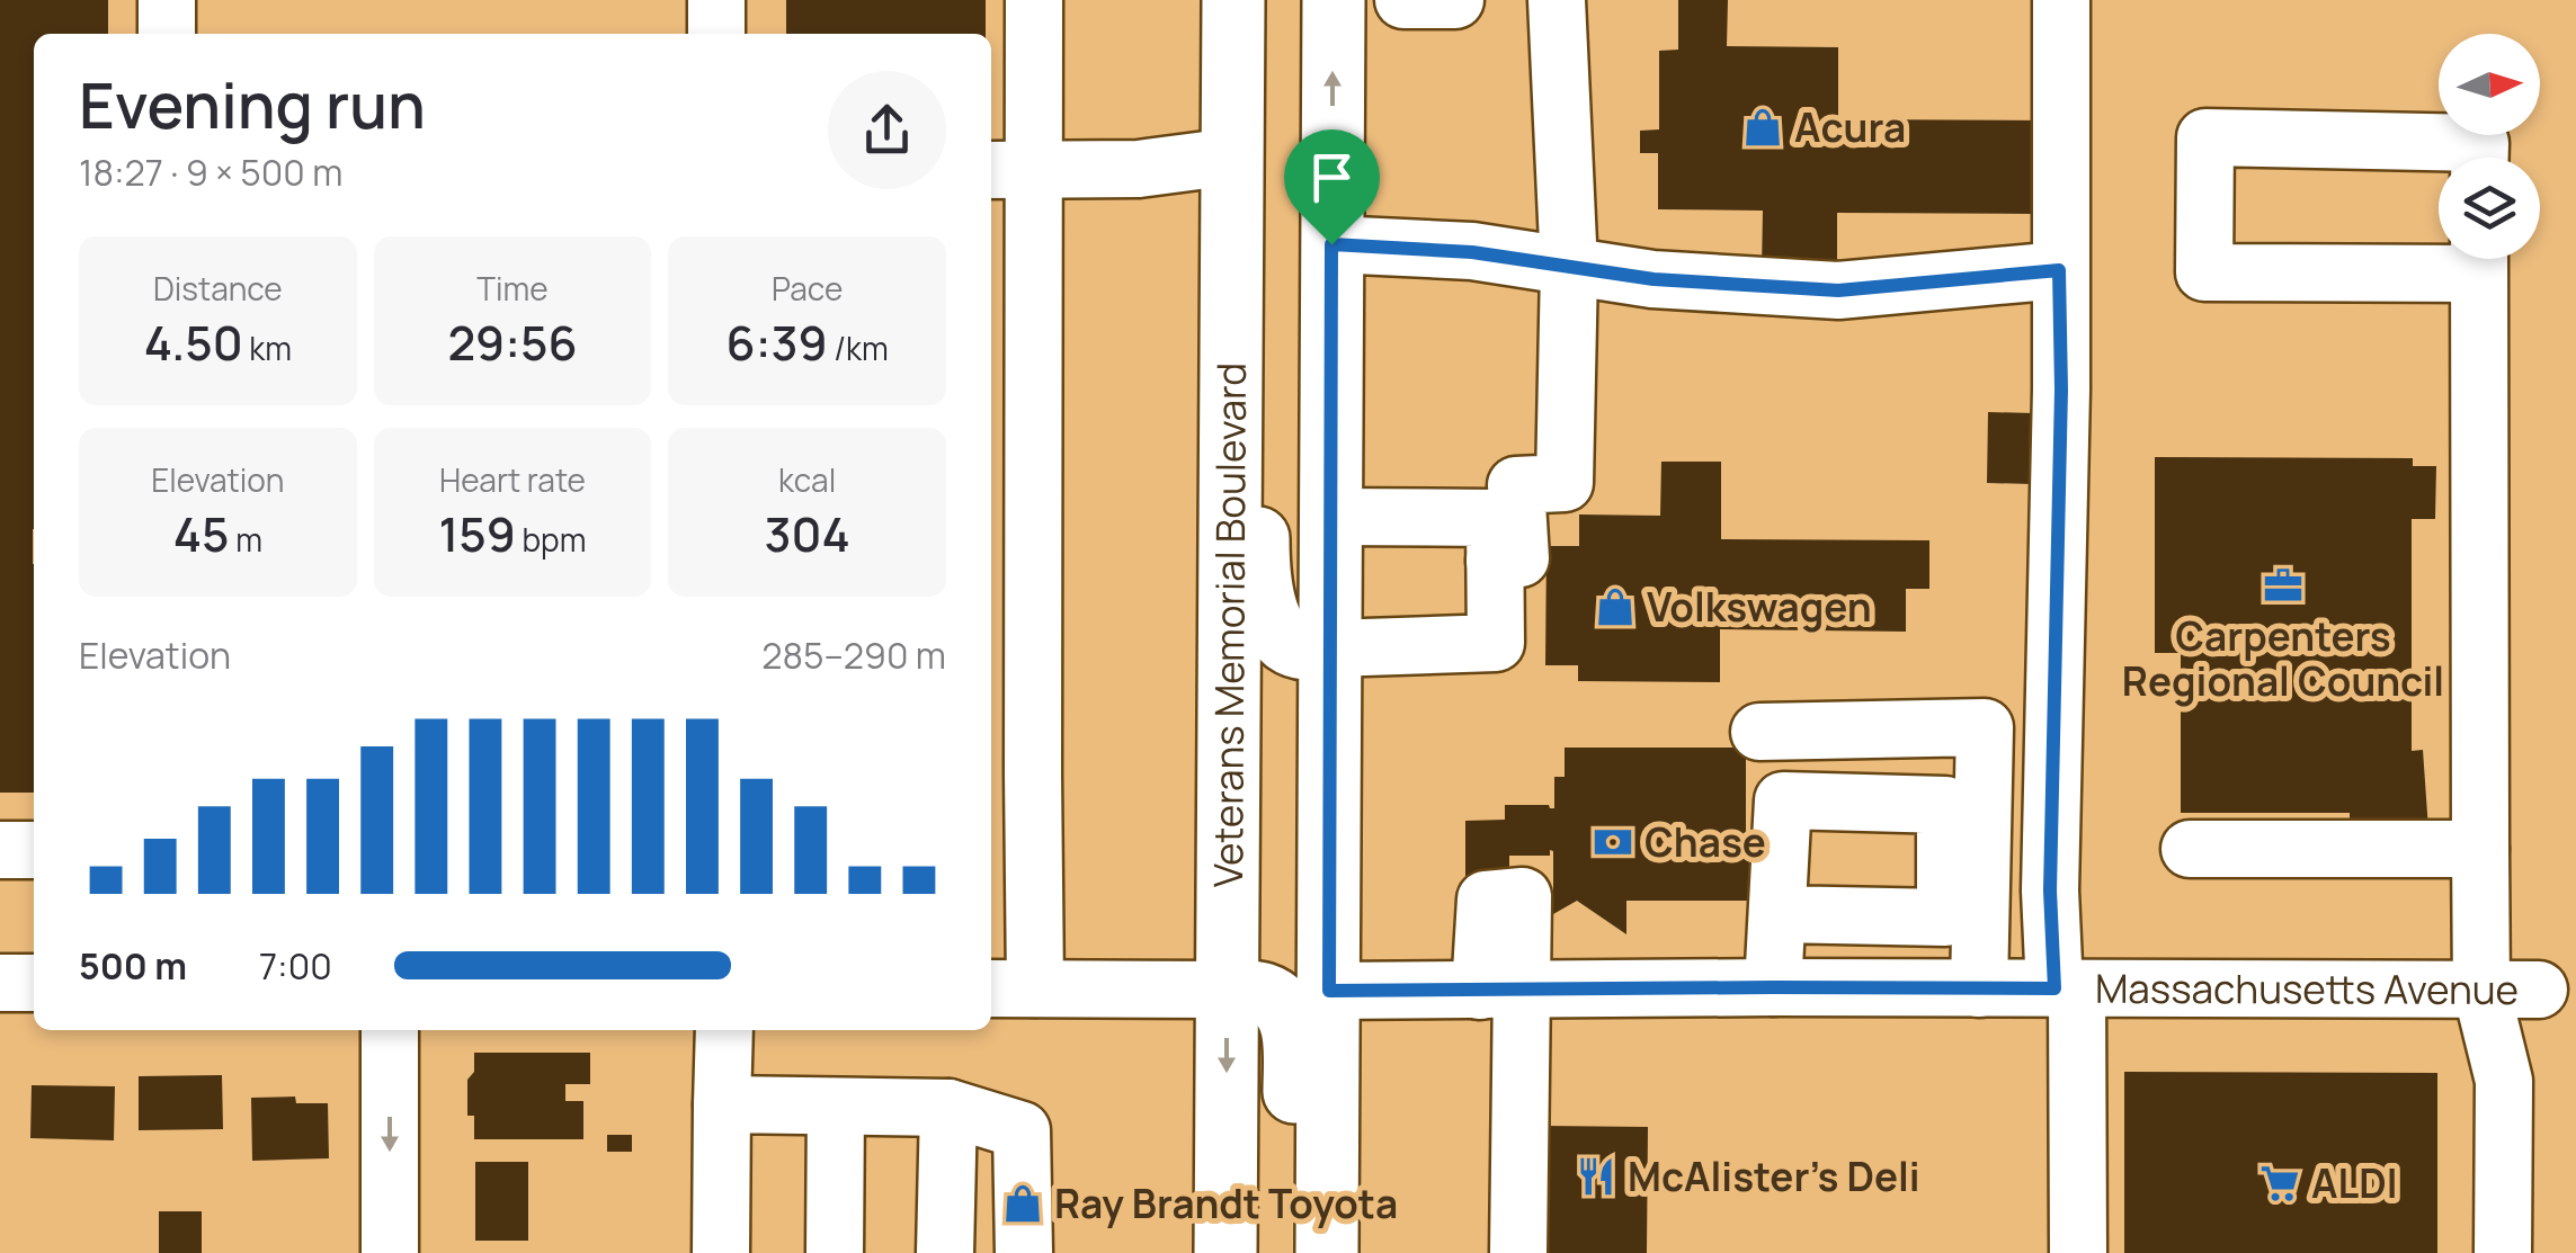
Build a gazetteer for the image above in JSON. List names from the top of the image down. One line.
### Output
{"streets":{"main road":["Veterans Memorial Boulevard"],"street":["Massachusetts Avenue"]},"places":{"shop":["Acura","Volkswagen","Ray Brandt Toyota"],"office":["Carpenters Regional Council"],"bank":["Chase"],"restaurant":["McAlister's Deli"],"supermarket":["ALDI"]},"north":"right","page":{"heading":["Evening run","18:27 · 9 × 500 m"],"stats":[["Distance","4.50 km"],["Time","29:56"],["Pace","6:39 /km"],["Elevation","45 m"],["Heart rate","159 bpm"],["kcal","304"]],"chart":["Elevation","285–290 m"],"list":[{"name":"500 m","note":"7:00"}]}}
